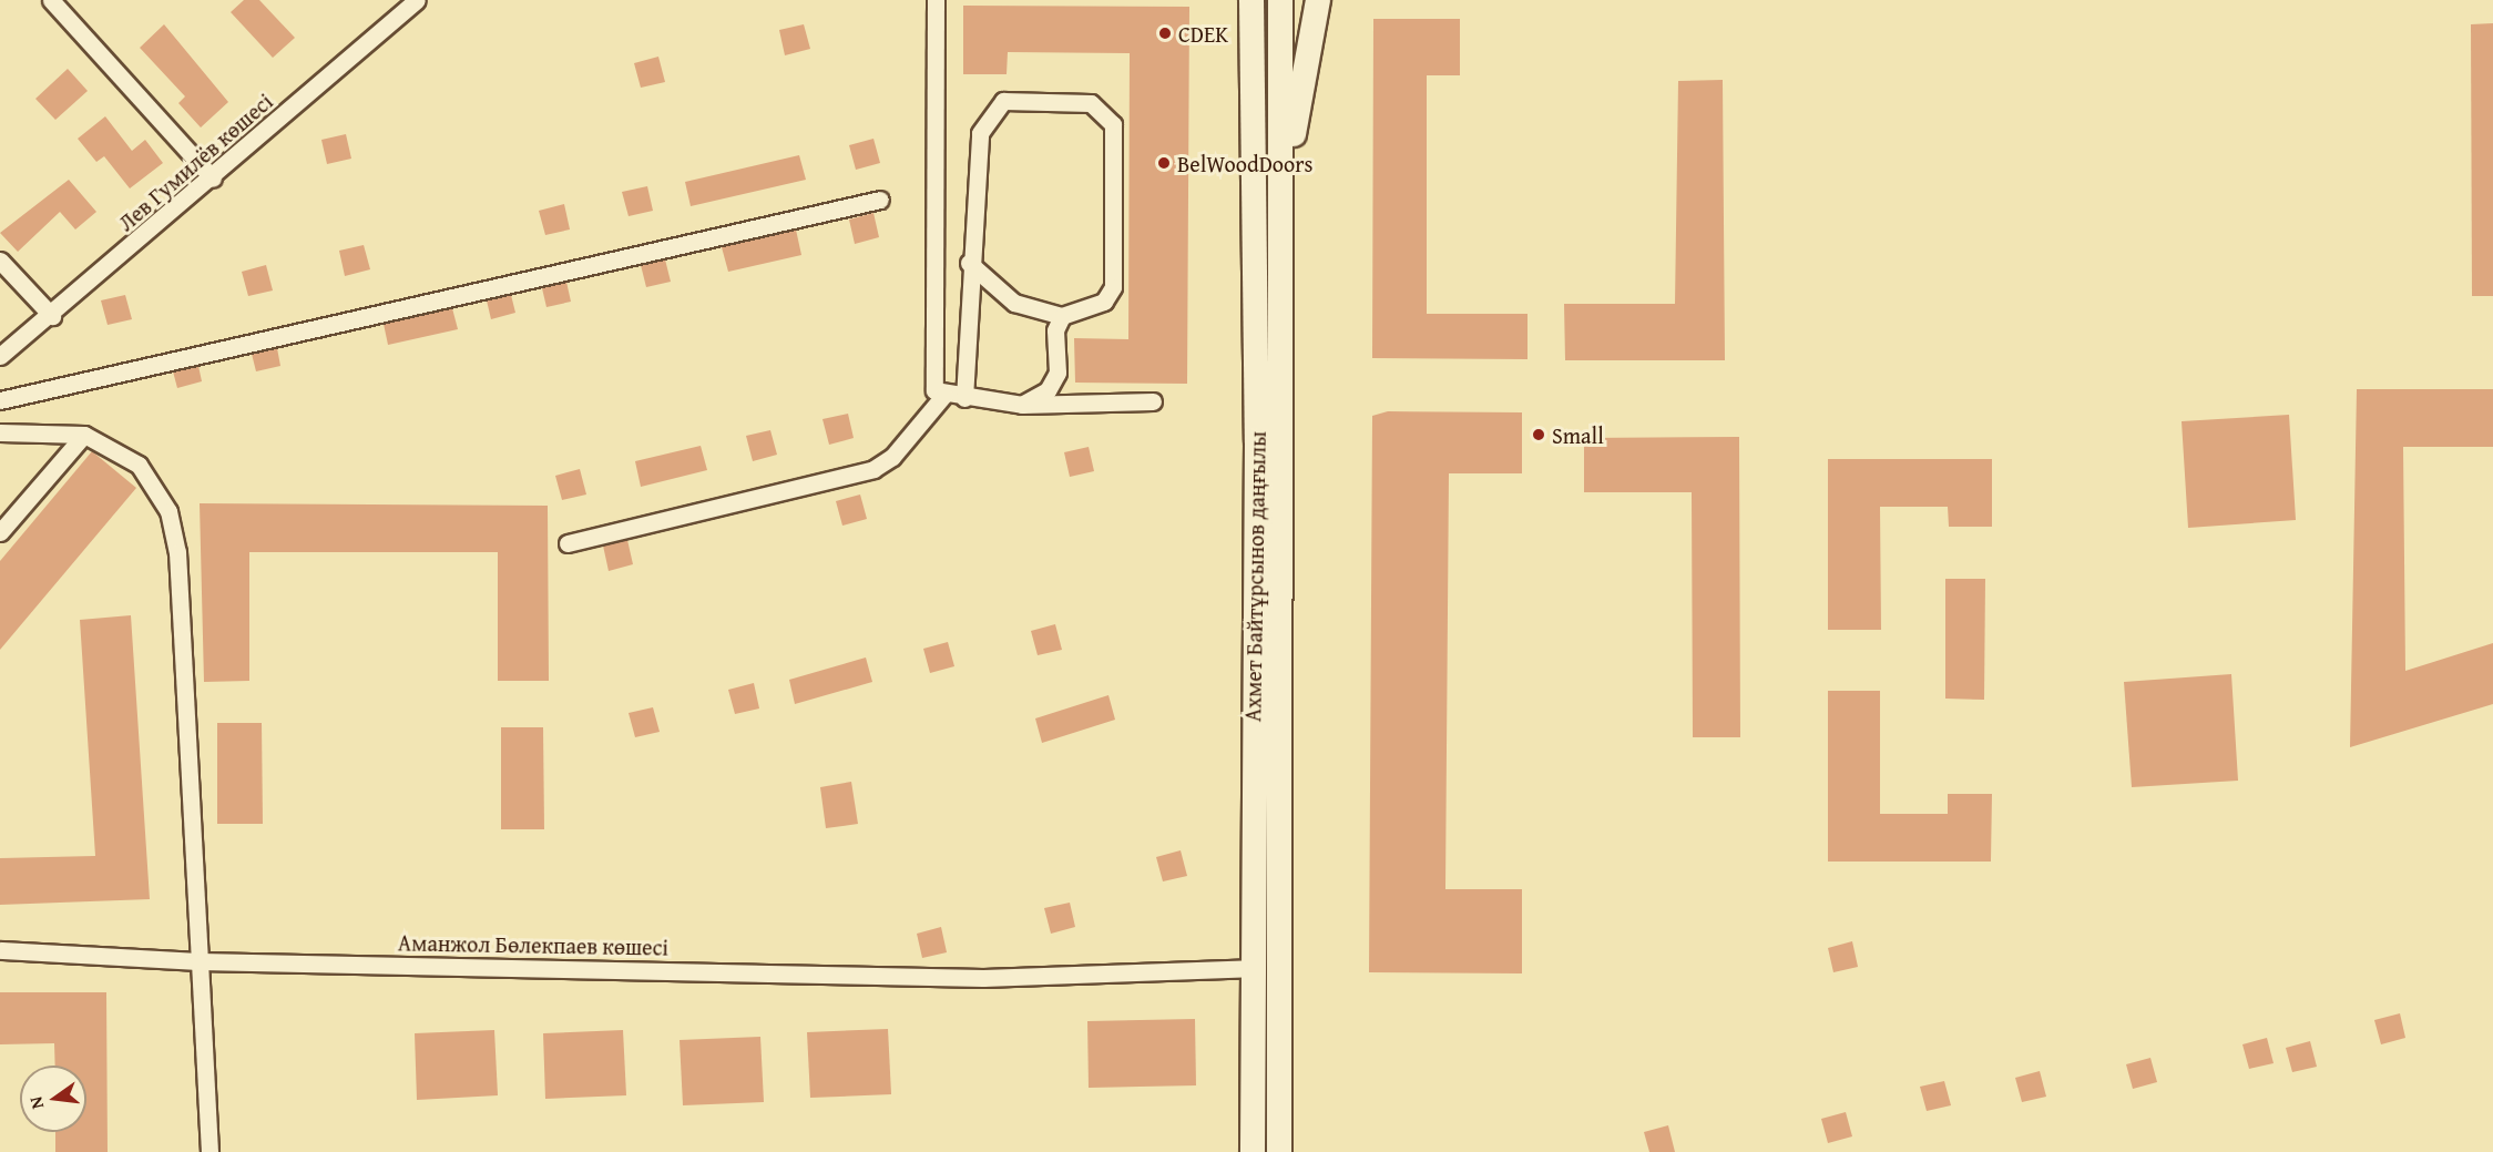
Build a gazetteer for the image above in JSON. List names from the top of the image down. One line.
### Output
{"streets":{"street":["Лев Гумилёв көшесі","Ахмет Байтұрсынов даңғылы","Аманжол Бөлекпаев көшесі"]},"crossings":[["Ахмет Байтұрсынов даңғылы","Аманжол Бөлекпаев көшесі"]],"places":["CDEK","BelWoodDoors","Small"],"north":"left"}
